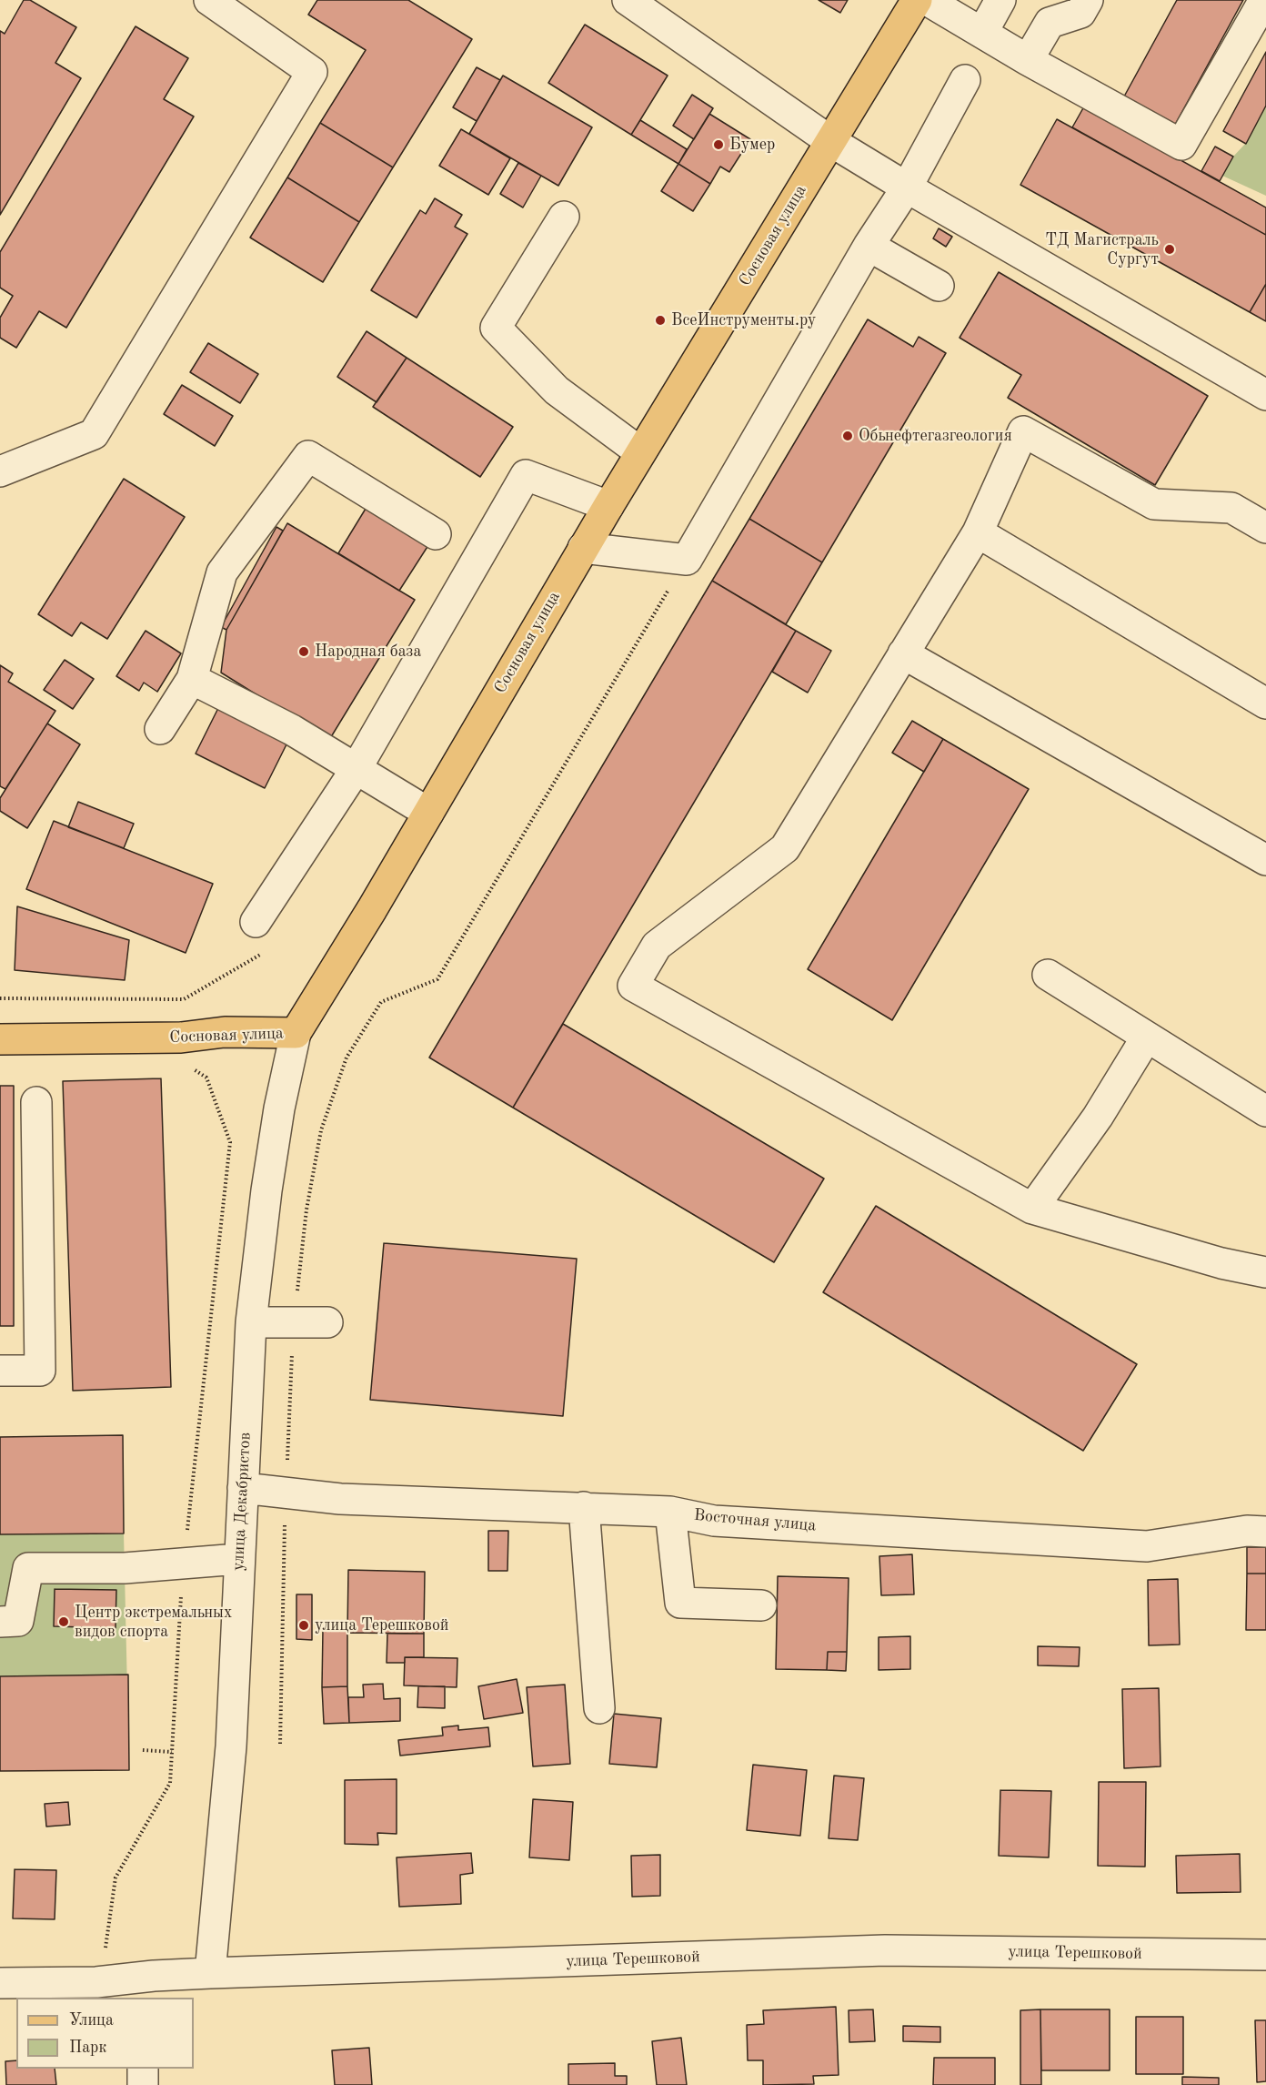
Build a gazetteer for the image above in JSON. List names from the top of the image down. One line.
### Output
{"streets":{"main road":["Сосновая улица"],"street":["улица Декабристов","Восточная улица","улица Терешковой"]},"crossings":[["Сосновая улица","улица Декабристов"],["улица Декабристов","Восточная улица"],["улица Декабристов","улица Терешковой"]],"places":["Бумер","ТД Магистраль Сургут","ВсеИнструменты.ру","Обьнефтегазгеология","Народная база","Центр экстремальных видов спорта","улица Терешковой"],"legend":["Улица","Парк"]}
